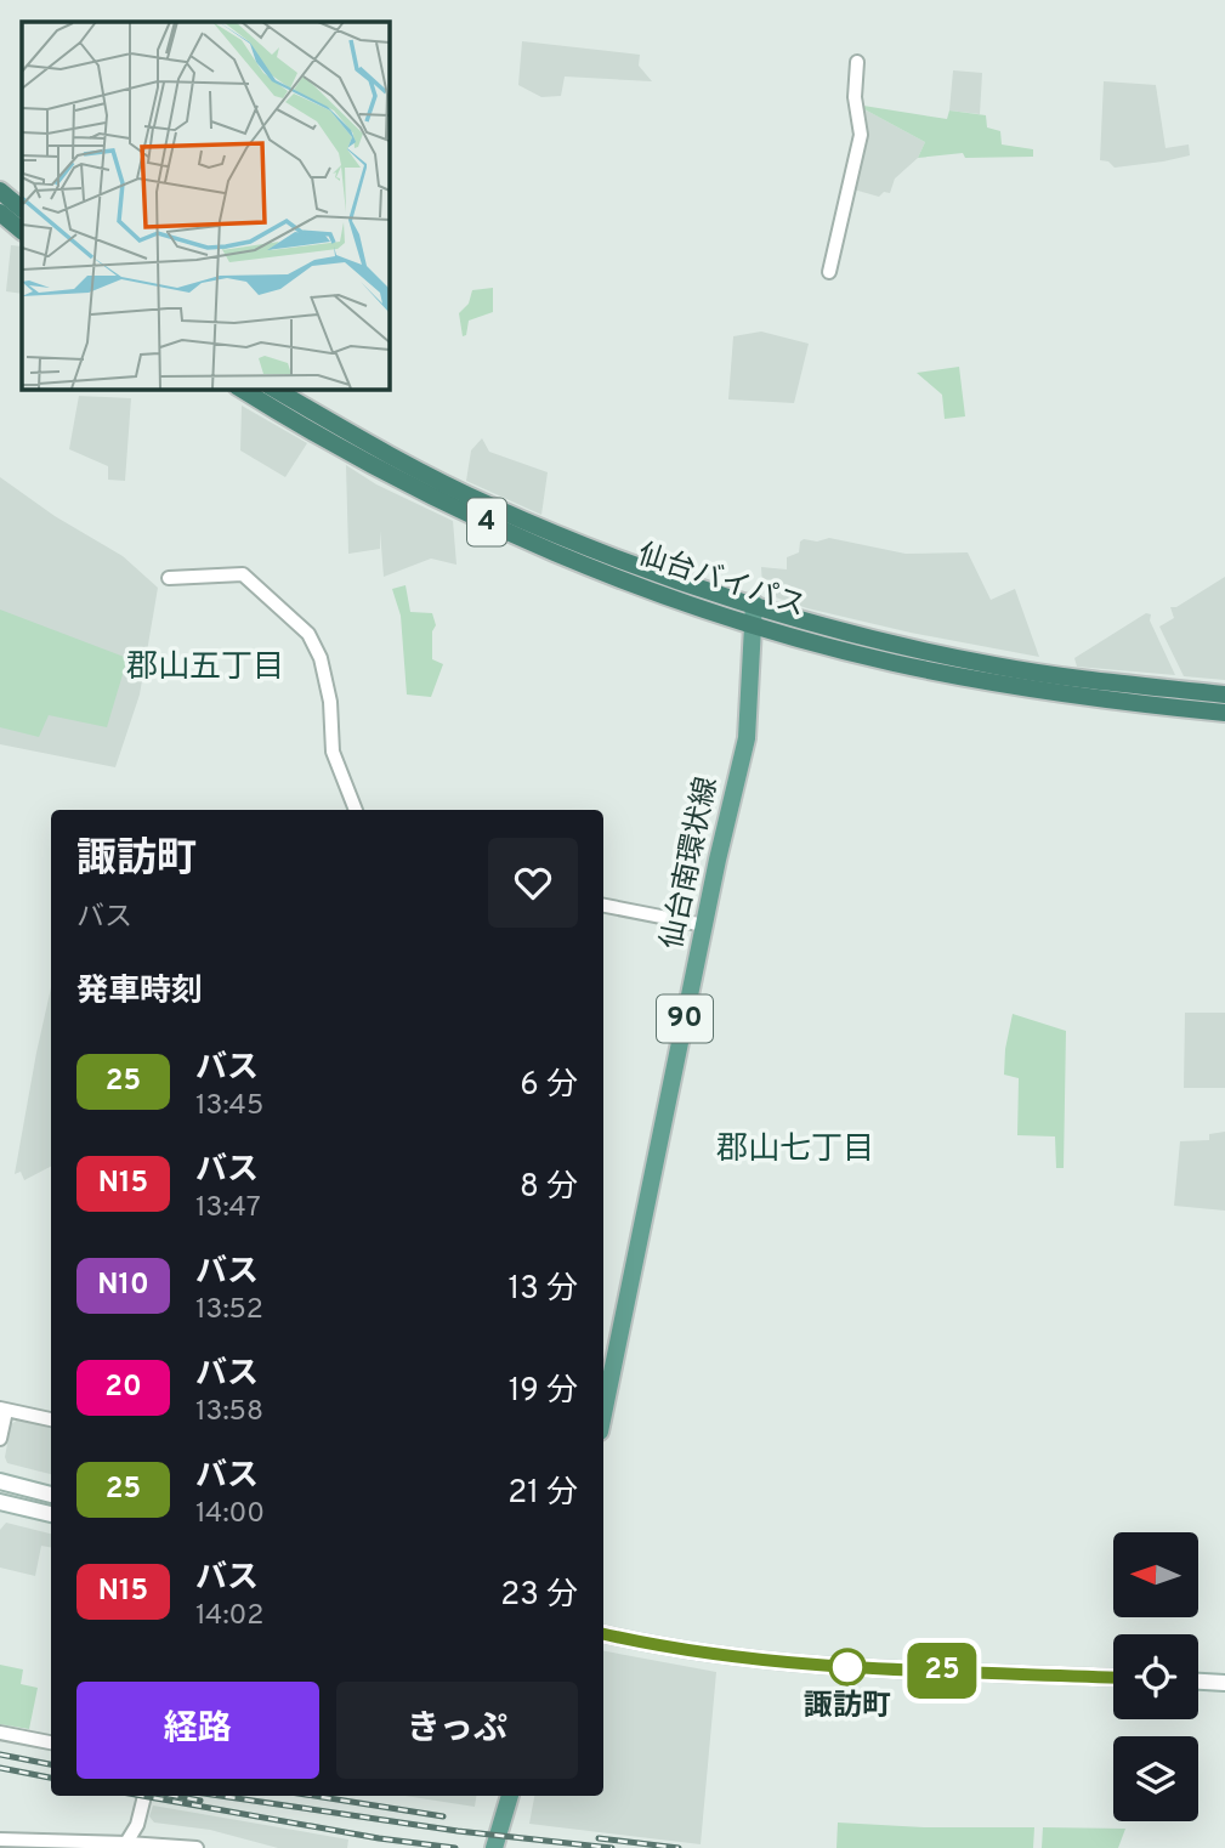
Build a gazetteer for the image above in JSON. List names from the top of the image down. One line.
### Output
{"streets":{"highway":["4","仙台バイパス"],"main road":["仙台南環状線","90"]},"crossings":[["仙台バイパス","仙台南環状線"]],"districts":["郡山五丁目","郡山七丁目"],"places":["諏訪町"],"lines":["bus line 25"],"north":"left","page":{"on_map":"25","heading":[["諏訪町","バス"],"発車時刻"],"list":[{"mark":"25","name":"バス","note":"13:45","value":"6 分"},{"mark":"N15","name":"バス","note":"13:47","value":"8 分"},{"mark":"N10","name":"バス","note":"13:52","value":"13 分"},{"mark":"20","name":"バス","note":"13:58","value":"19 分"},{"mark":"25","name":"バス","note":"14:00","value":"21 分"},{"mark":"N15","name":"バス","note":"14:02","value":"23 分"}],"buttons":["経路","きっぷ"]}}
